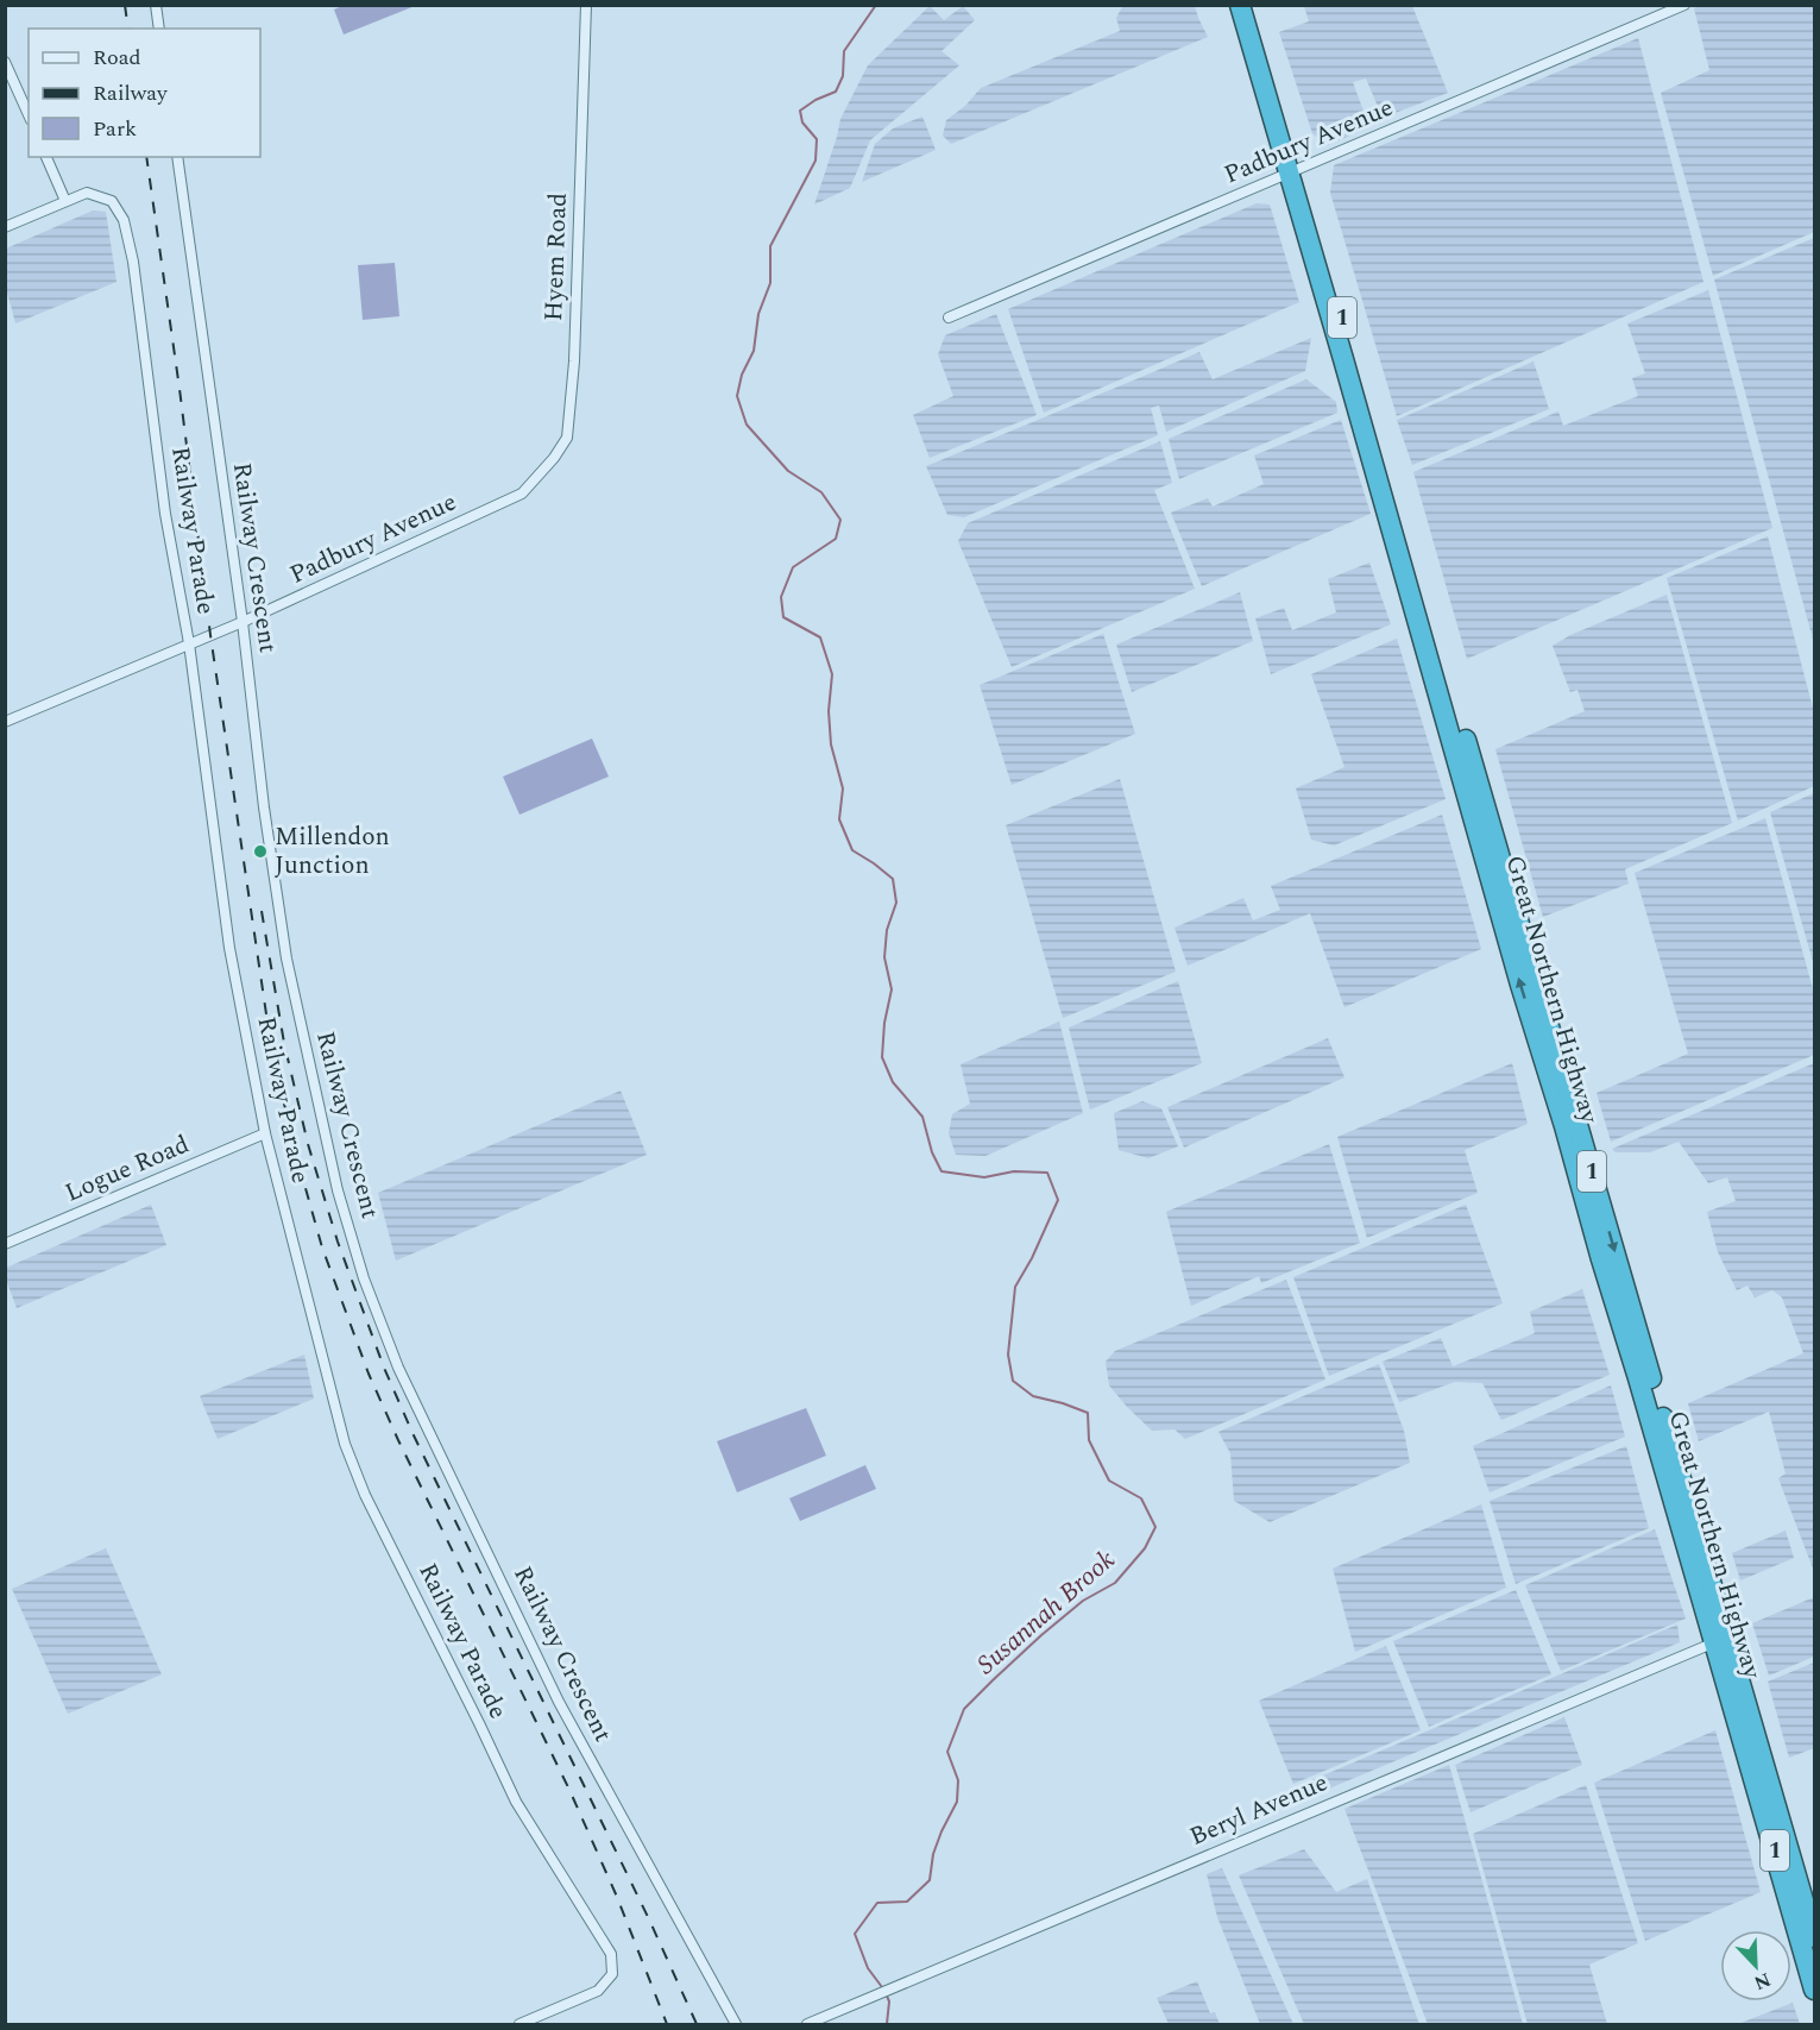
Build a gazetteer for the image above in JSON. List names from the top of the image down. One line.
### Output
{"streets":{"highway":["1","Great Northern Highway"],"street":["Padbury Avenue","Hyem Road","Railway Parade","Railway Crescent","Logue Road","Beryl Avenue"]},"crossings":[["Padbury Avenue","Hyem Road"],["Padbury Avenue","Railway Parade"],["Padbury Avenue","Railway Crescent"],["Padbury Avenue","Great Northern Highway"],["Railway Parade","Logue Road"],["Great Northern Highway","Beryl Avenue"]],"water":["Susannah Brook"],"places":["Millendon Junction"],"legend":["Road","Railway","Park"],"north":"bottom right"}
